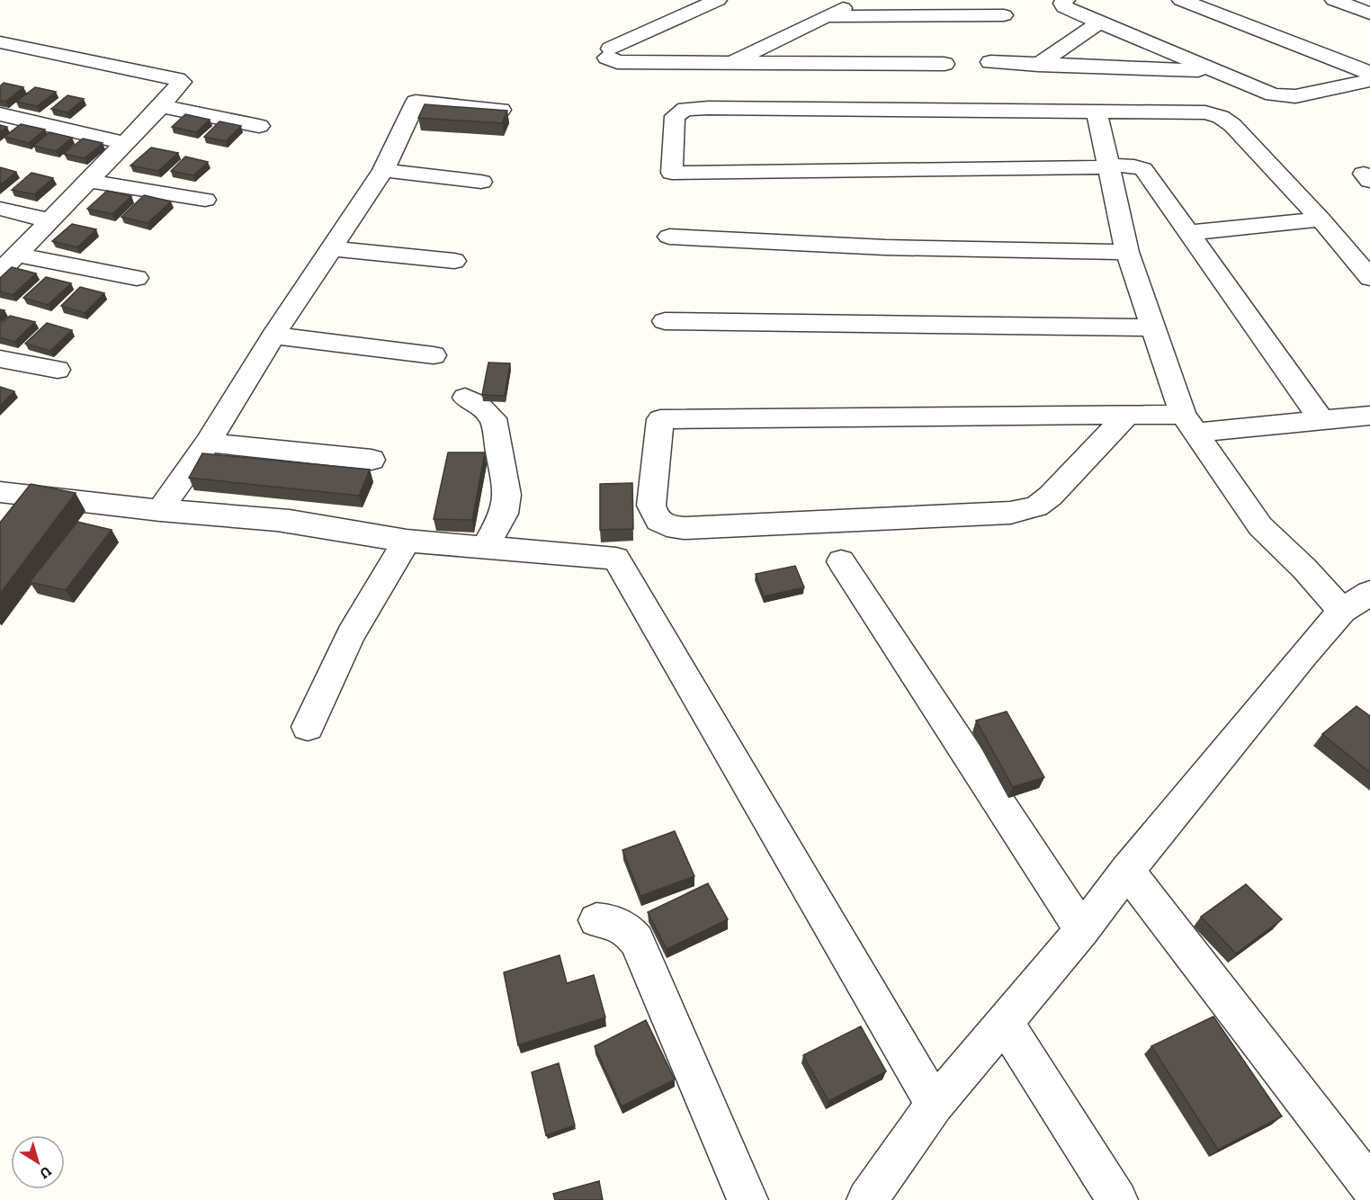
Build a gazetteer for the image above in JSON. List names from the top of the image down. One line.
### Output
{"north":"bottom right"}
